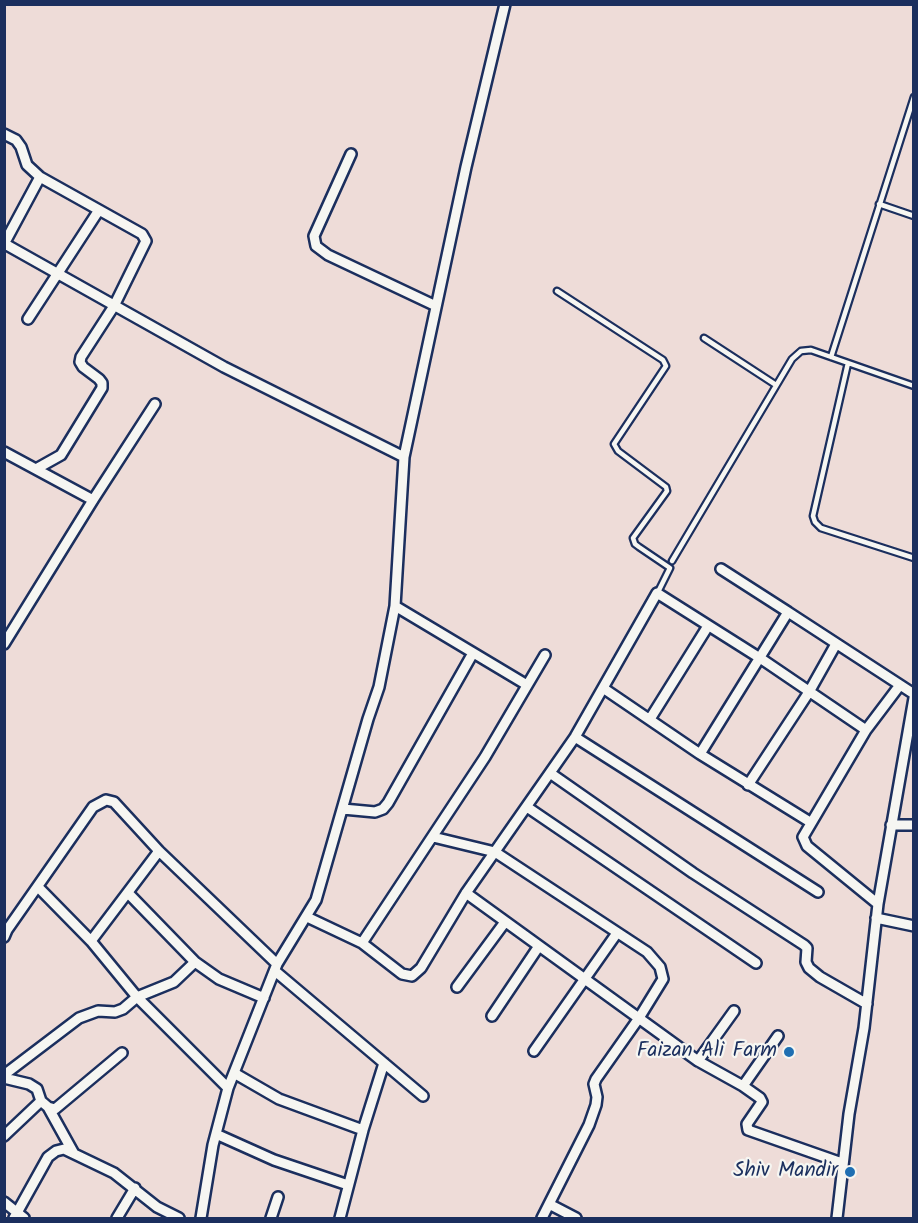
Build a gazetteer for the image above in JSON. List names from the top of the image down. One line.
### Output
{"places":["Faizan Ali Farm","Shiv Mandir"]}
